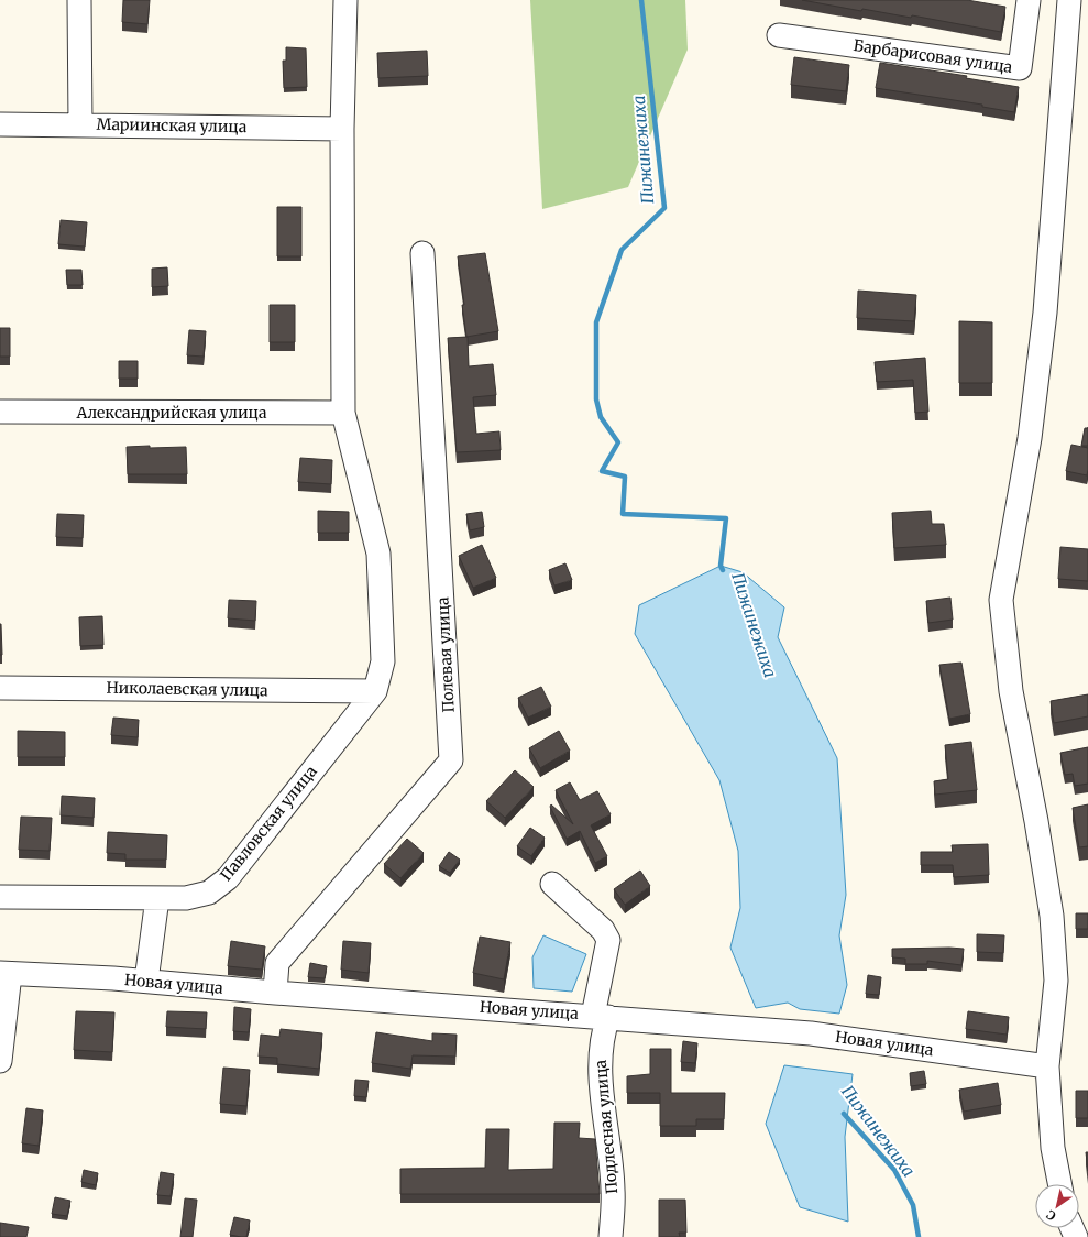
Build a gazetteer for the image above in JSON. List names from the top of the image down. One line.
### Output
{"streets":{"street":["Барбарисовая улица","Мариинская улица","Александрийская улица","Полевая улица","Николаевская улица","Павловская улица","Новая улица","Подлесная улица"]},"crossings":[["Полевая улица","Новая улица"],["Николаевская улица","Павловская улица"],["Новая улица","Подлесная улица"]],"water":["Пижинежиха"],"north":"bottom left"}
